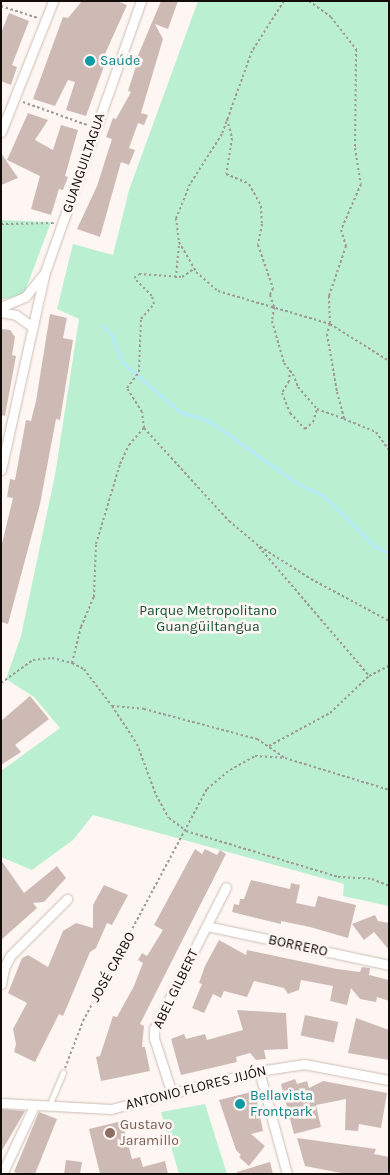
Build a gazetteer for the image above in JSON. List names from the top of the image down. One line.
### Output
{"streets":{"street":["GUANGUILTAGUA","BORRERO","ABEL GILBERT","ANTONIO FLORES JIJÓN"],"path":["JOSÉ CARBO"]},"crossings":[["BORRERO","ABEL GILBERT"],["ABEL GILBERT","ANTONIO FLORES JIJÓN"]],"parks":["Parque Metropolitano Guangüiltangua"],"places":["Saúde","Bellavista Frontpark","Gustavo Jaramillo"]}
